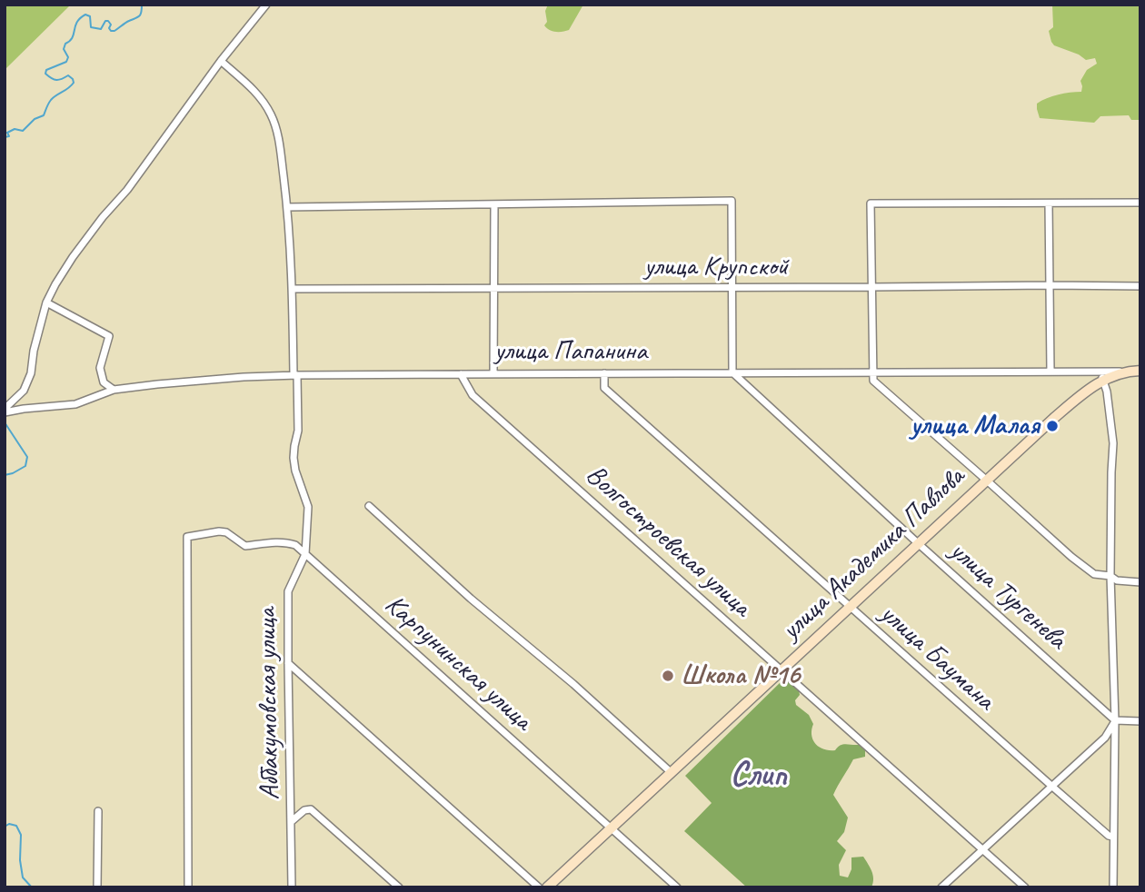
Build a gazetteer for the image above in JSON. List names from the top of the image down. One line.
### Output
{"streets":{"street":["улица Крупской","улица Папанина","Волгостроевская улица","улица Академика Павлова","улица Тургенева","улица Баумана","Карпунинская улица","Аббакумовская улица"]},"crossings":[["улица Крупской","Аббакумовская улица"],["улица Папанина","Волгостроевская улица"],["улица Папанина","улица Академика Павлова"],["улица Папанина","улица Тургенева"],["улица Папанина","улица Баумана"],["улица Папанина","Аббакумовская улица"],["Волгостроевская улица","улица Академика Павлова"],["улица Академика Павлова","улица Тургенева"],["улица Академика Павлова","улица Баумана"],["улица Академика Павлова","Карпунинская улица"],["Карпунинская улица","Аббакумовская улица"]],"districts":["Слип"],"places":["улица Малая","Школа №16"]}
